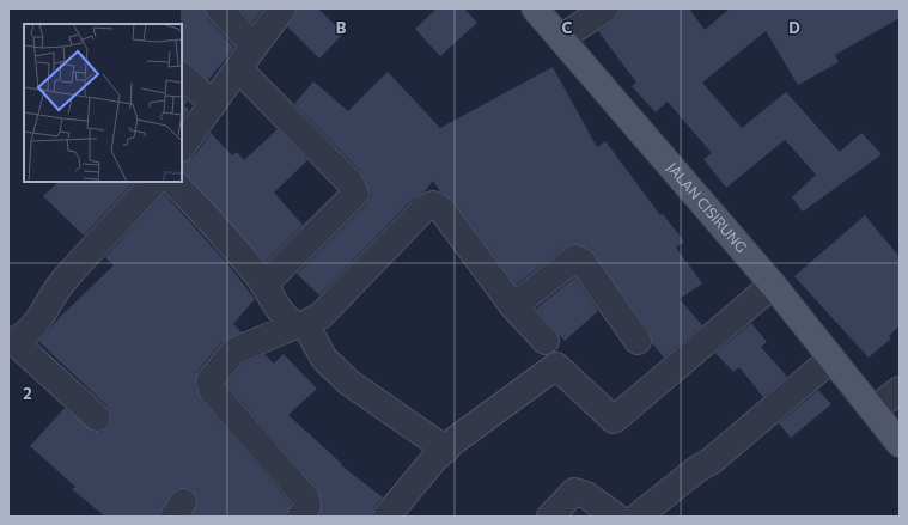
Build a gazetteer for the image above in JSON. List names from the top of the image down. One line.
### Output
{"streets":{"main road":["JALAN CISIRUNG"]},"grid":{"columns":["B","C","D"],"rows":["2"]}}
